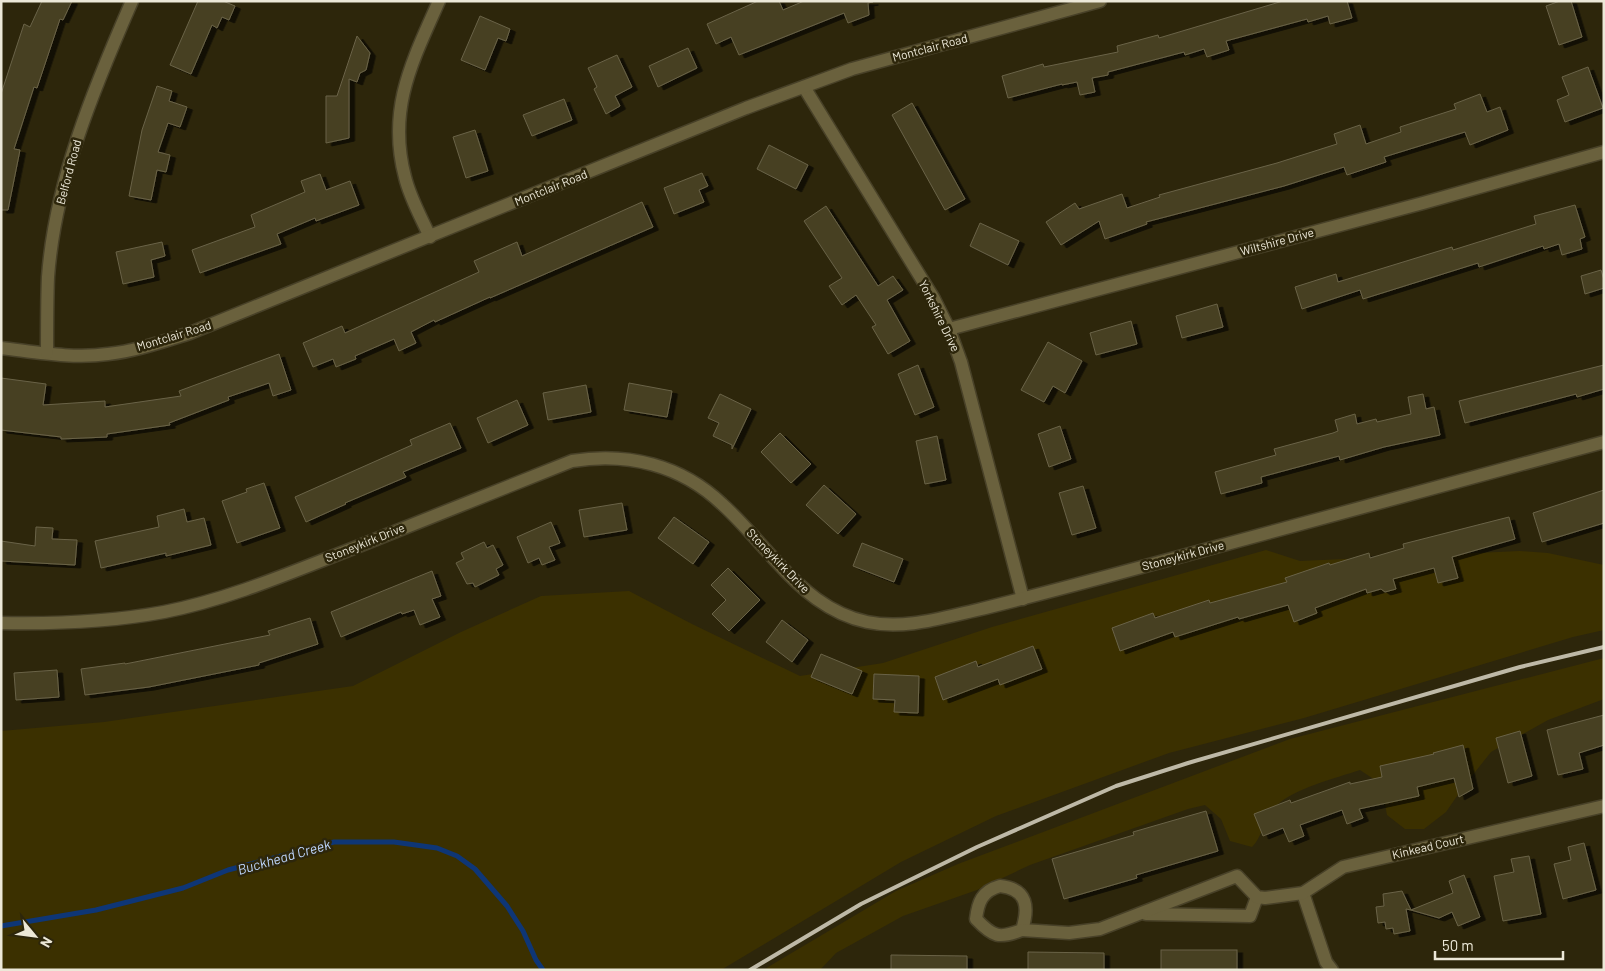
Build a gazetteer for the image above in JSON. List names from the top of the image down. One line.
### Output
{"streets":{"street":["Montclair Road","Belford Road","Wiltshire Drive","Yorkshire Drive","Stoneykirk Drive","Kinkead Court"]},"crossings":[["Montclair Road","Belford Road"],["Montclair Road","Yorkshire Drive"],["Wiltshire Drive","Yorkshire Drive"],["Yorkshire Drive","Stoneykirk Drive"]],"water":["Buckhead Creek"],"scale_bar":"50 m","north":"bottom right"}
